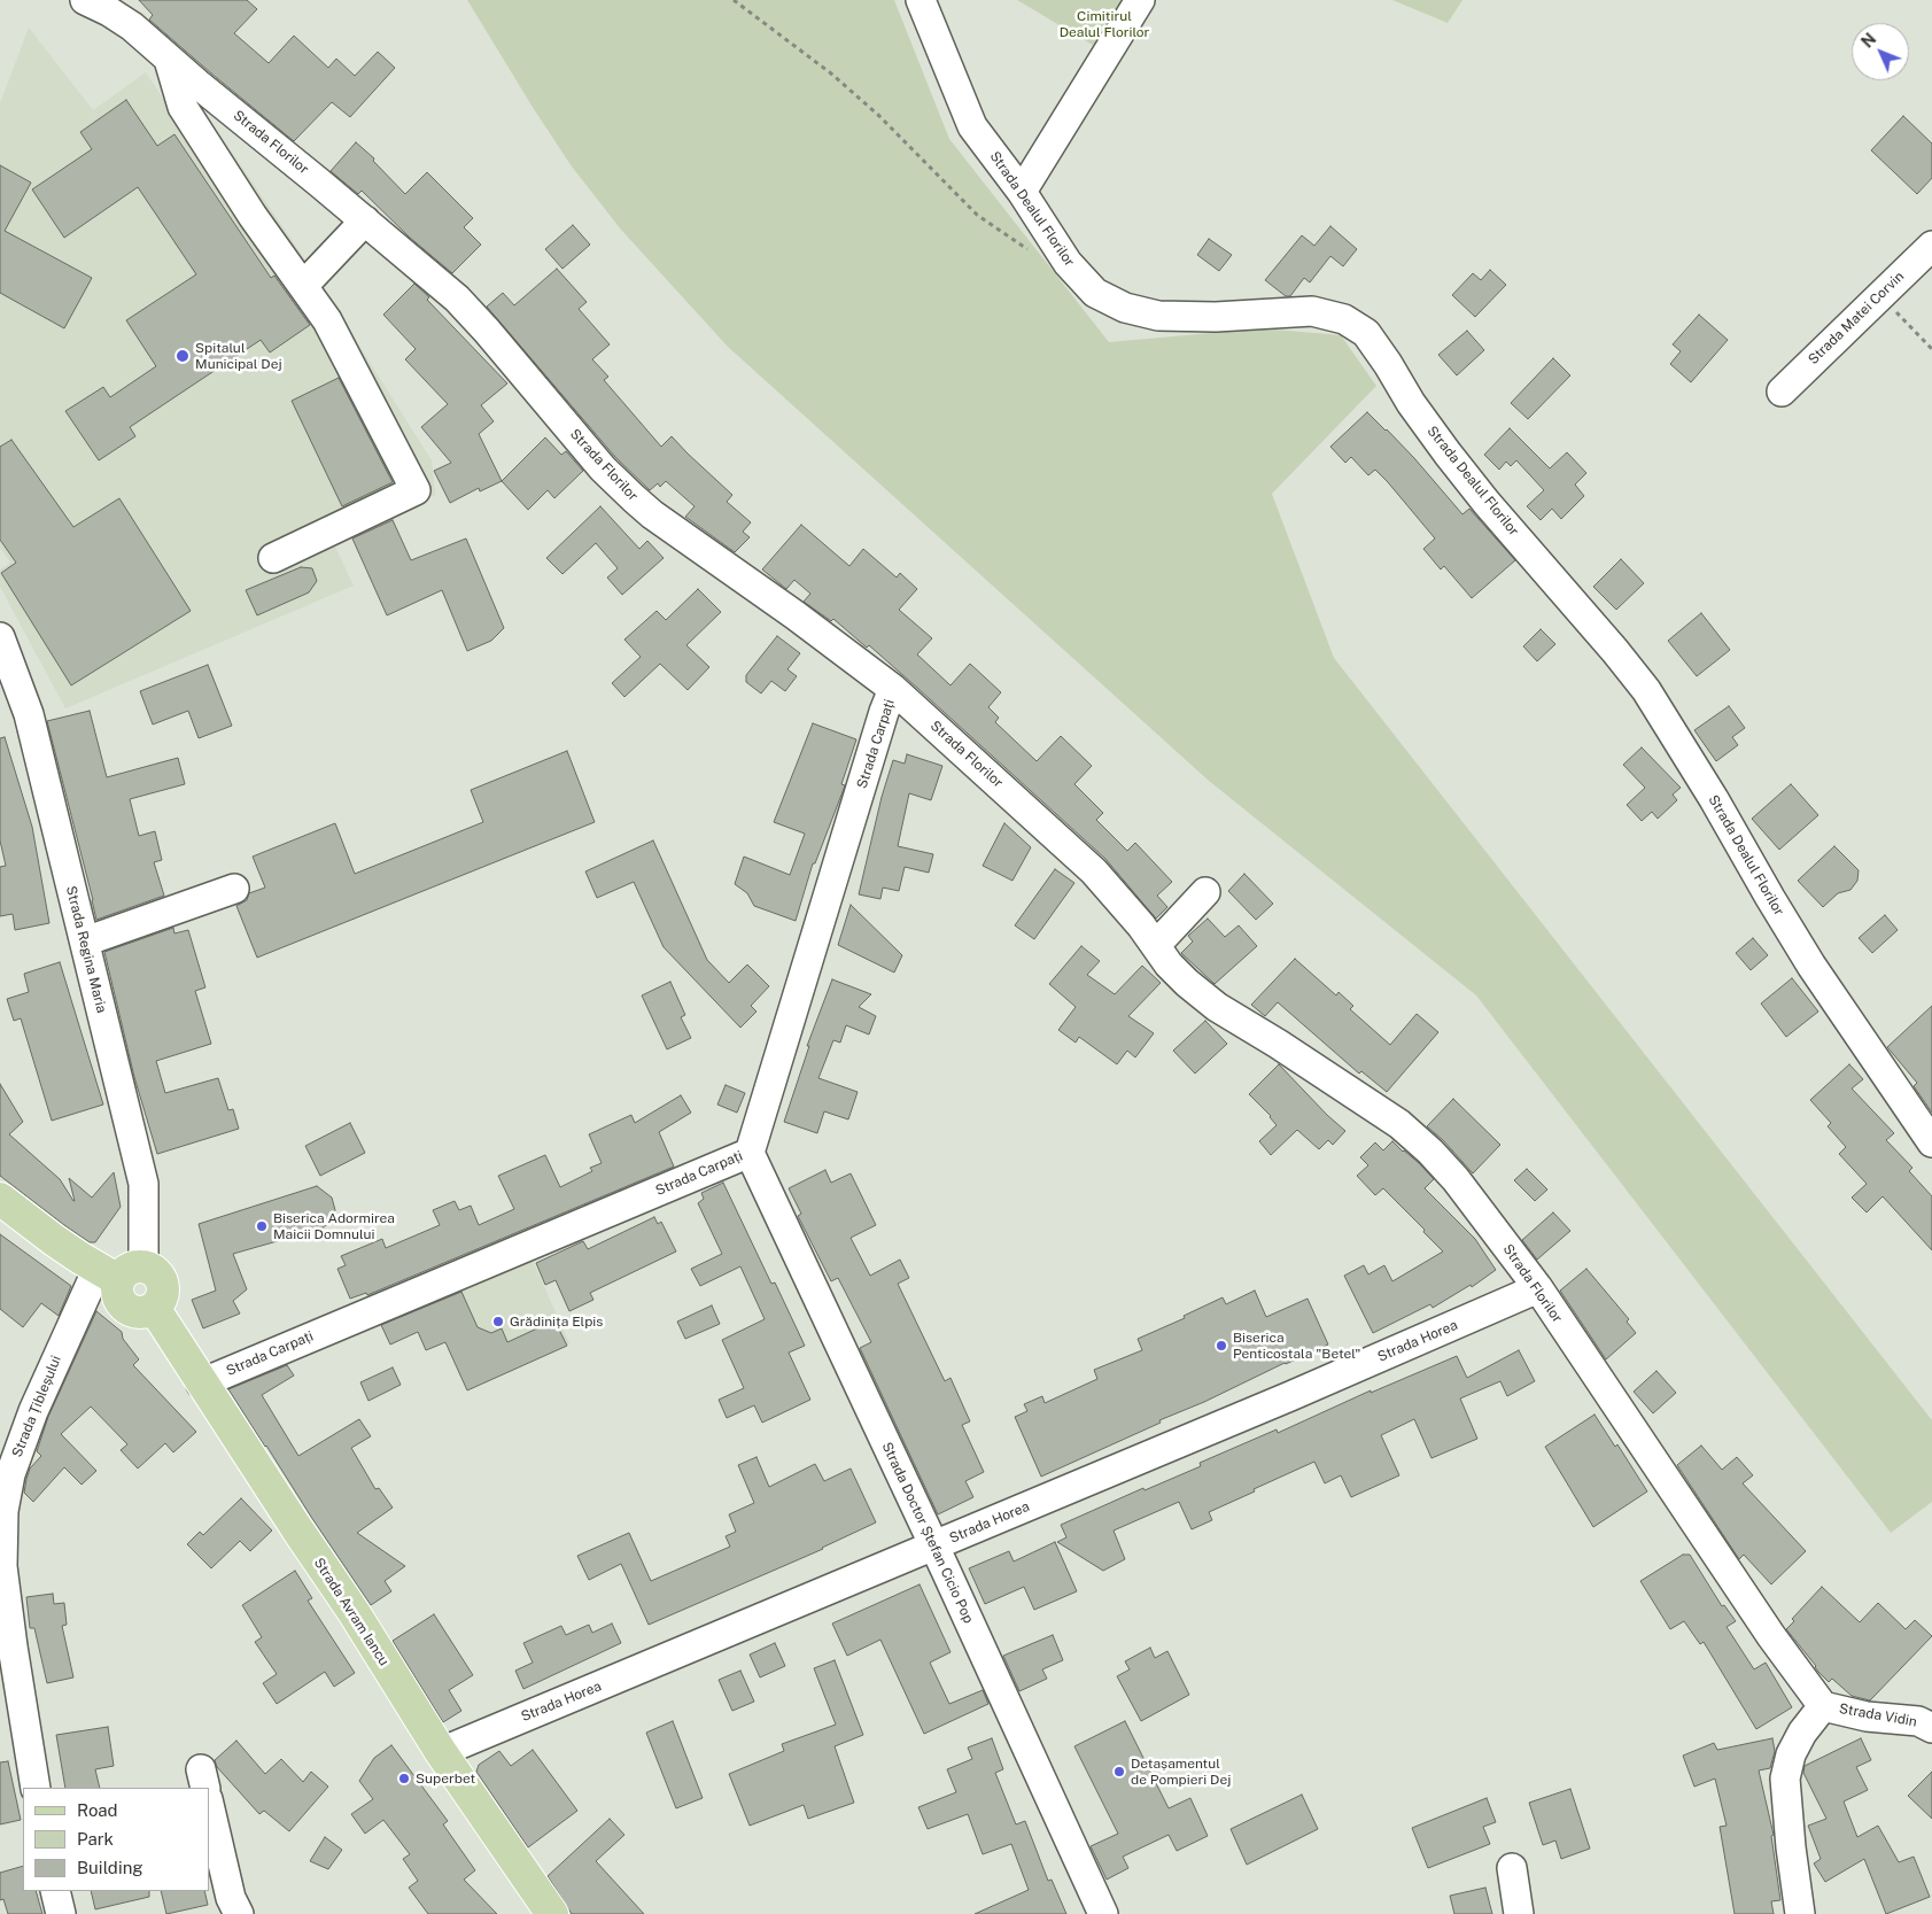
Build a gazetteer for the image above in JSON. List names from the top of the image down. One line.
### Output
{"streets":{"main road":["Strada Avram Iancu"],"street":["Strada Florilor","Strada Dealul Florilor","Strada Matei Corvin","Strada Carpați","Strada Regina Maria","Strada Horea","Strada Țibleșului","Strada Doctor Ștefan Cicio Pop","Strada Vidin"]},"crossings":[["Strada Florilor","Strada Carpați"],["Strada Florilor","Strada Horea"],["Strada Florilor","Strada Vidin"],["Strada Carpați","Strada Doctor Ștefan Cicio Pop"],["Strada Carpați","Strada Avram Iancu"],["Strada Regina Maria","Strada Țibleșului"],["Strada Regina Maria","Strada Avram Iancu"],["Strada Horea","Strada Doctor Ștefan Cicio Pop"],["Strada Horea","Strada Avram Iancu"],["Strada Țibleșului","Strada Avram Iancu"]],"parks":["Cimitirul Dealul Florilor"],"places":["Spitalul Municipal Dej","Biserica Adormirea Maicii Domnului","Grădinița Elpis","Biserica Penticostala \"Betel\"","Detașamentul de Pompieri Dej","Superbet"],"legend":["Road","Park","Building"],"north":"top left"}
